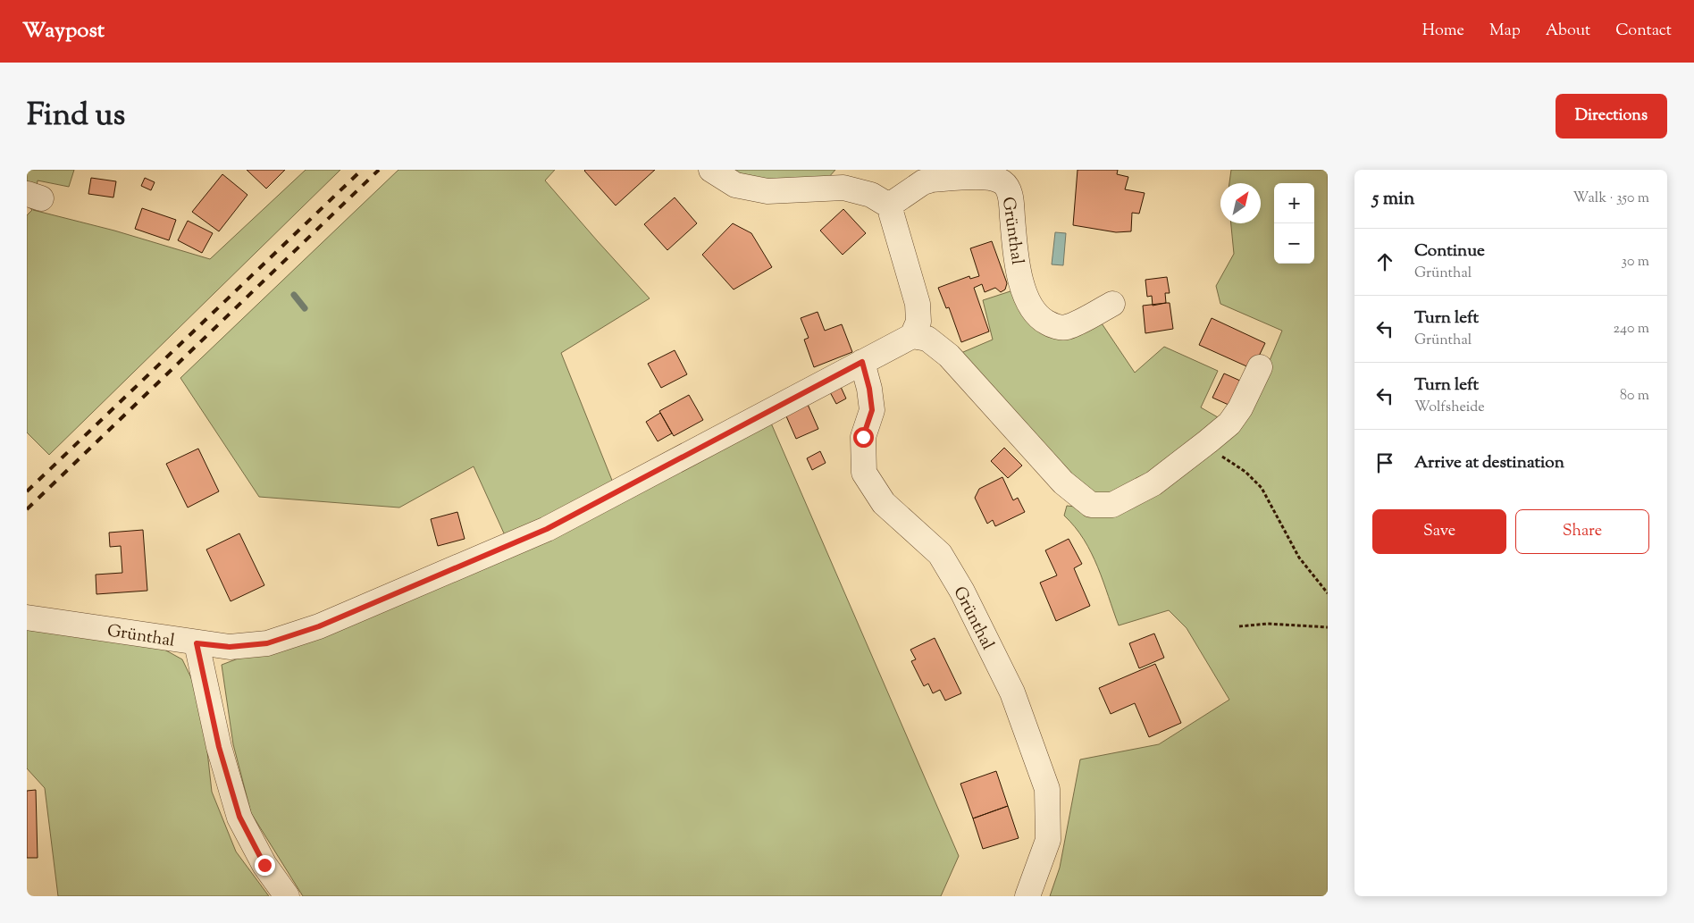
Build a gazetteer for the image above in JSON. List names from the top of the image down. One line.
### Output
{"streets":{"street":["Grünthal"]},"north":"top right","page":{"header":"Waypost","nav":["Home","Map","About","Contact"],"title":"Find us","buttons":["Directions",["Save","Share"]],"heading":["5 min","Walk · 350 m"],"map_buttons":["+","−"],"list":[["Continue","Grünthal","30 m"],["Turn left","Grünthal","240 m"],["Turn left","Wolfsheide","80 m"],"Arrive at destination"]}}
